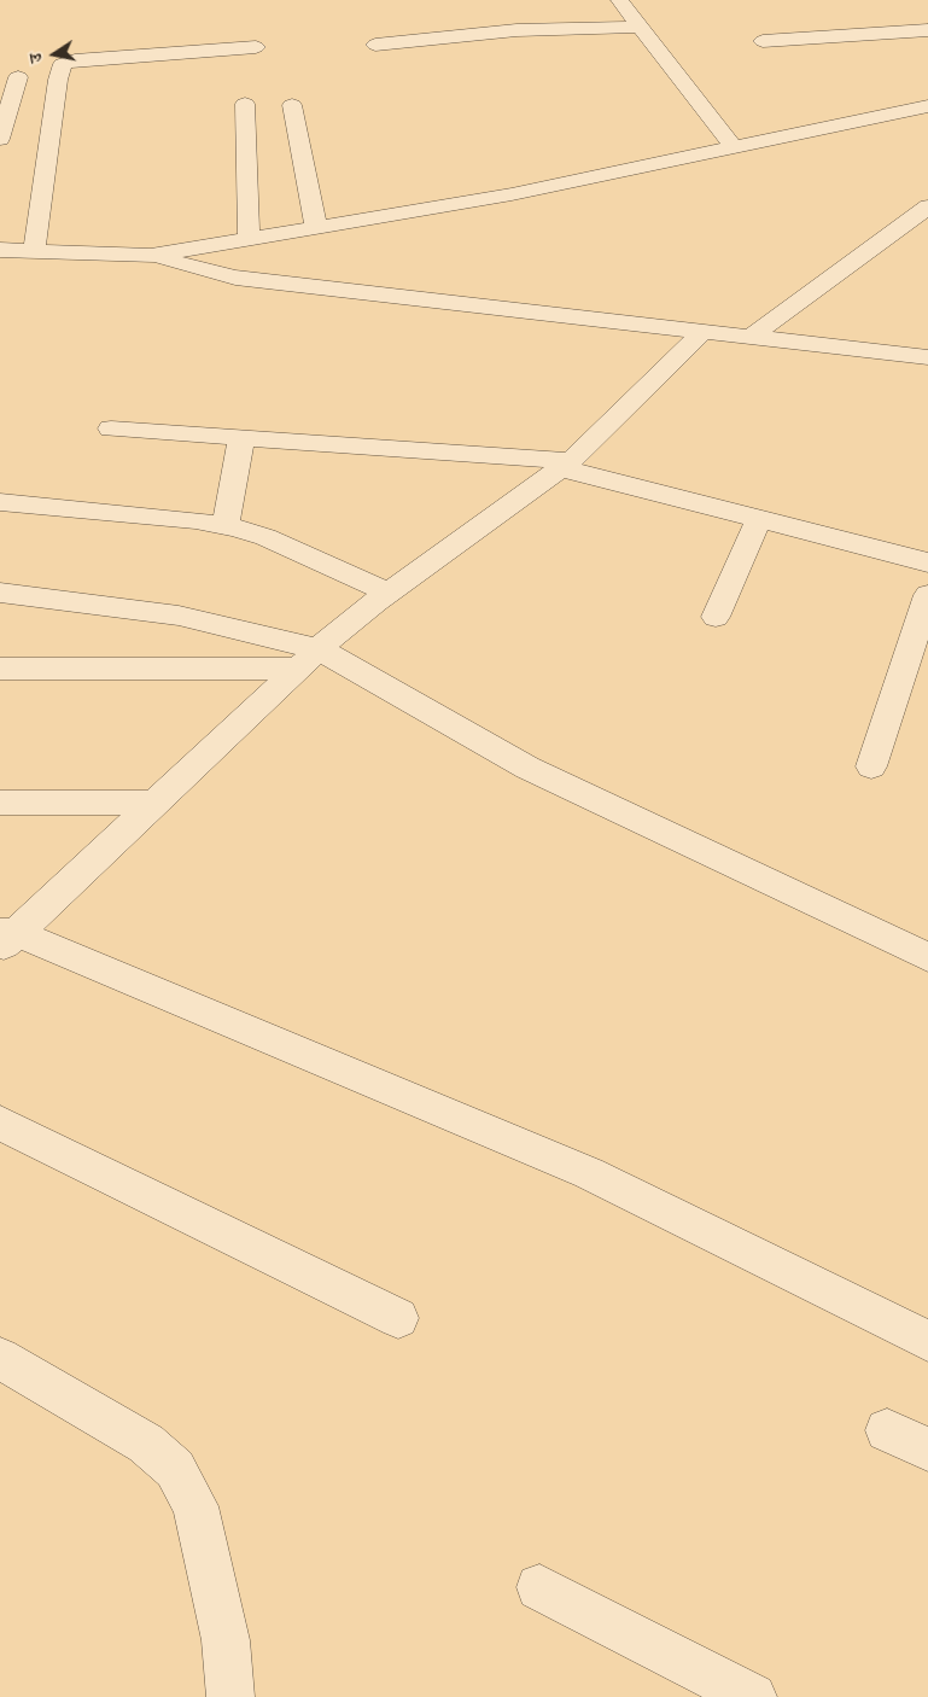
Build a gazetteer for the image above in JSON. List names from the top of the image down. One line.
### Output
{"north":"left"}
